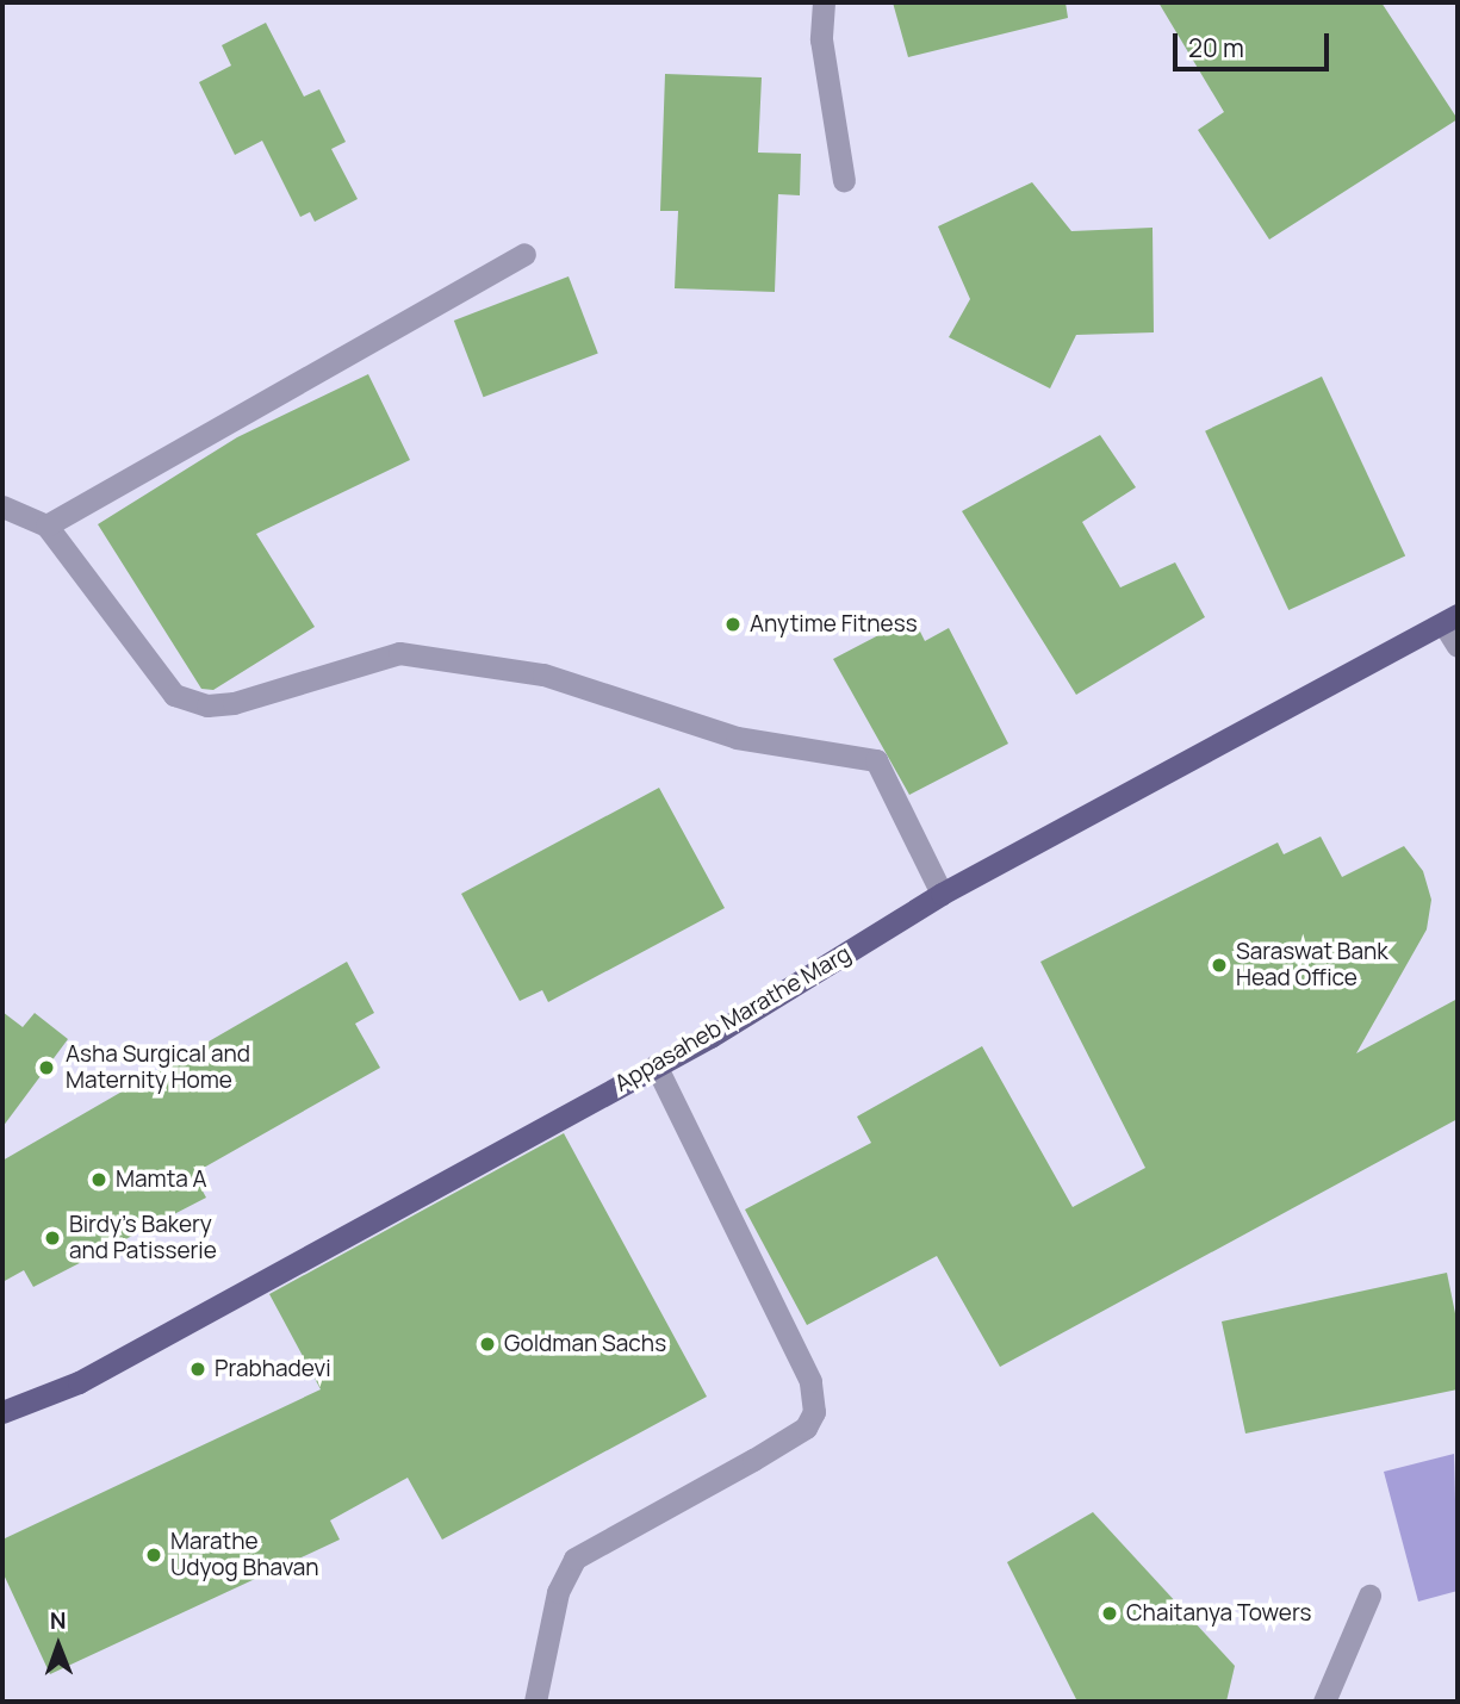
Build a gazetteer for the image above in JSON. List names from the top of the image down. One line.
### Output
{"streets":{"main road":["Appasaheb Marathe Marg"]},"places":["Anytime Fitness","Saraswat Bank Head Office","Asha Surgical and Maternity Home","Mamta A","Birdy's Bakery and Patisserie","Goldman Sachs","Prabhadevi","Marathe Udyog Bhavan","Chaitanya Towers"],"scale_bar":"20 m","north":"top"}
